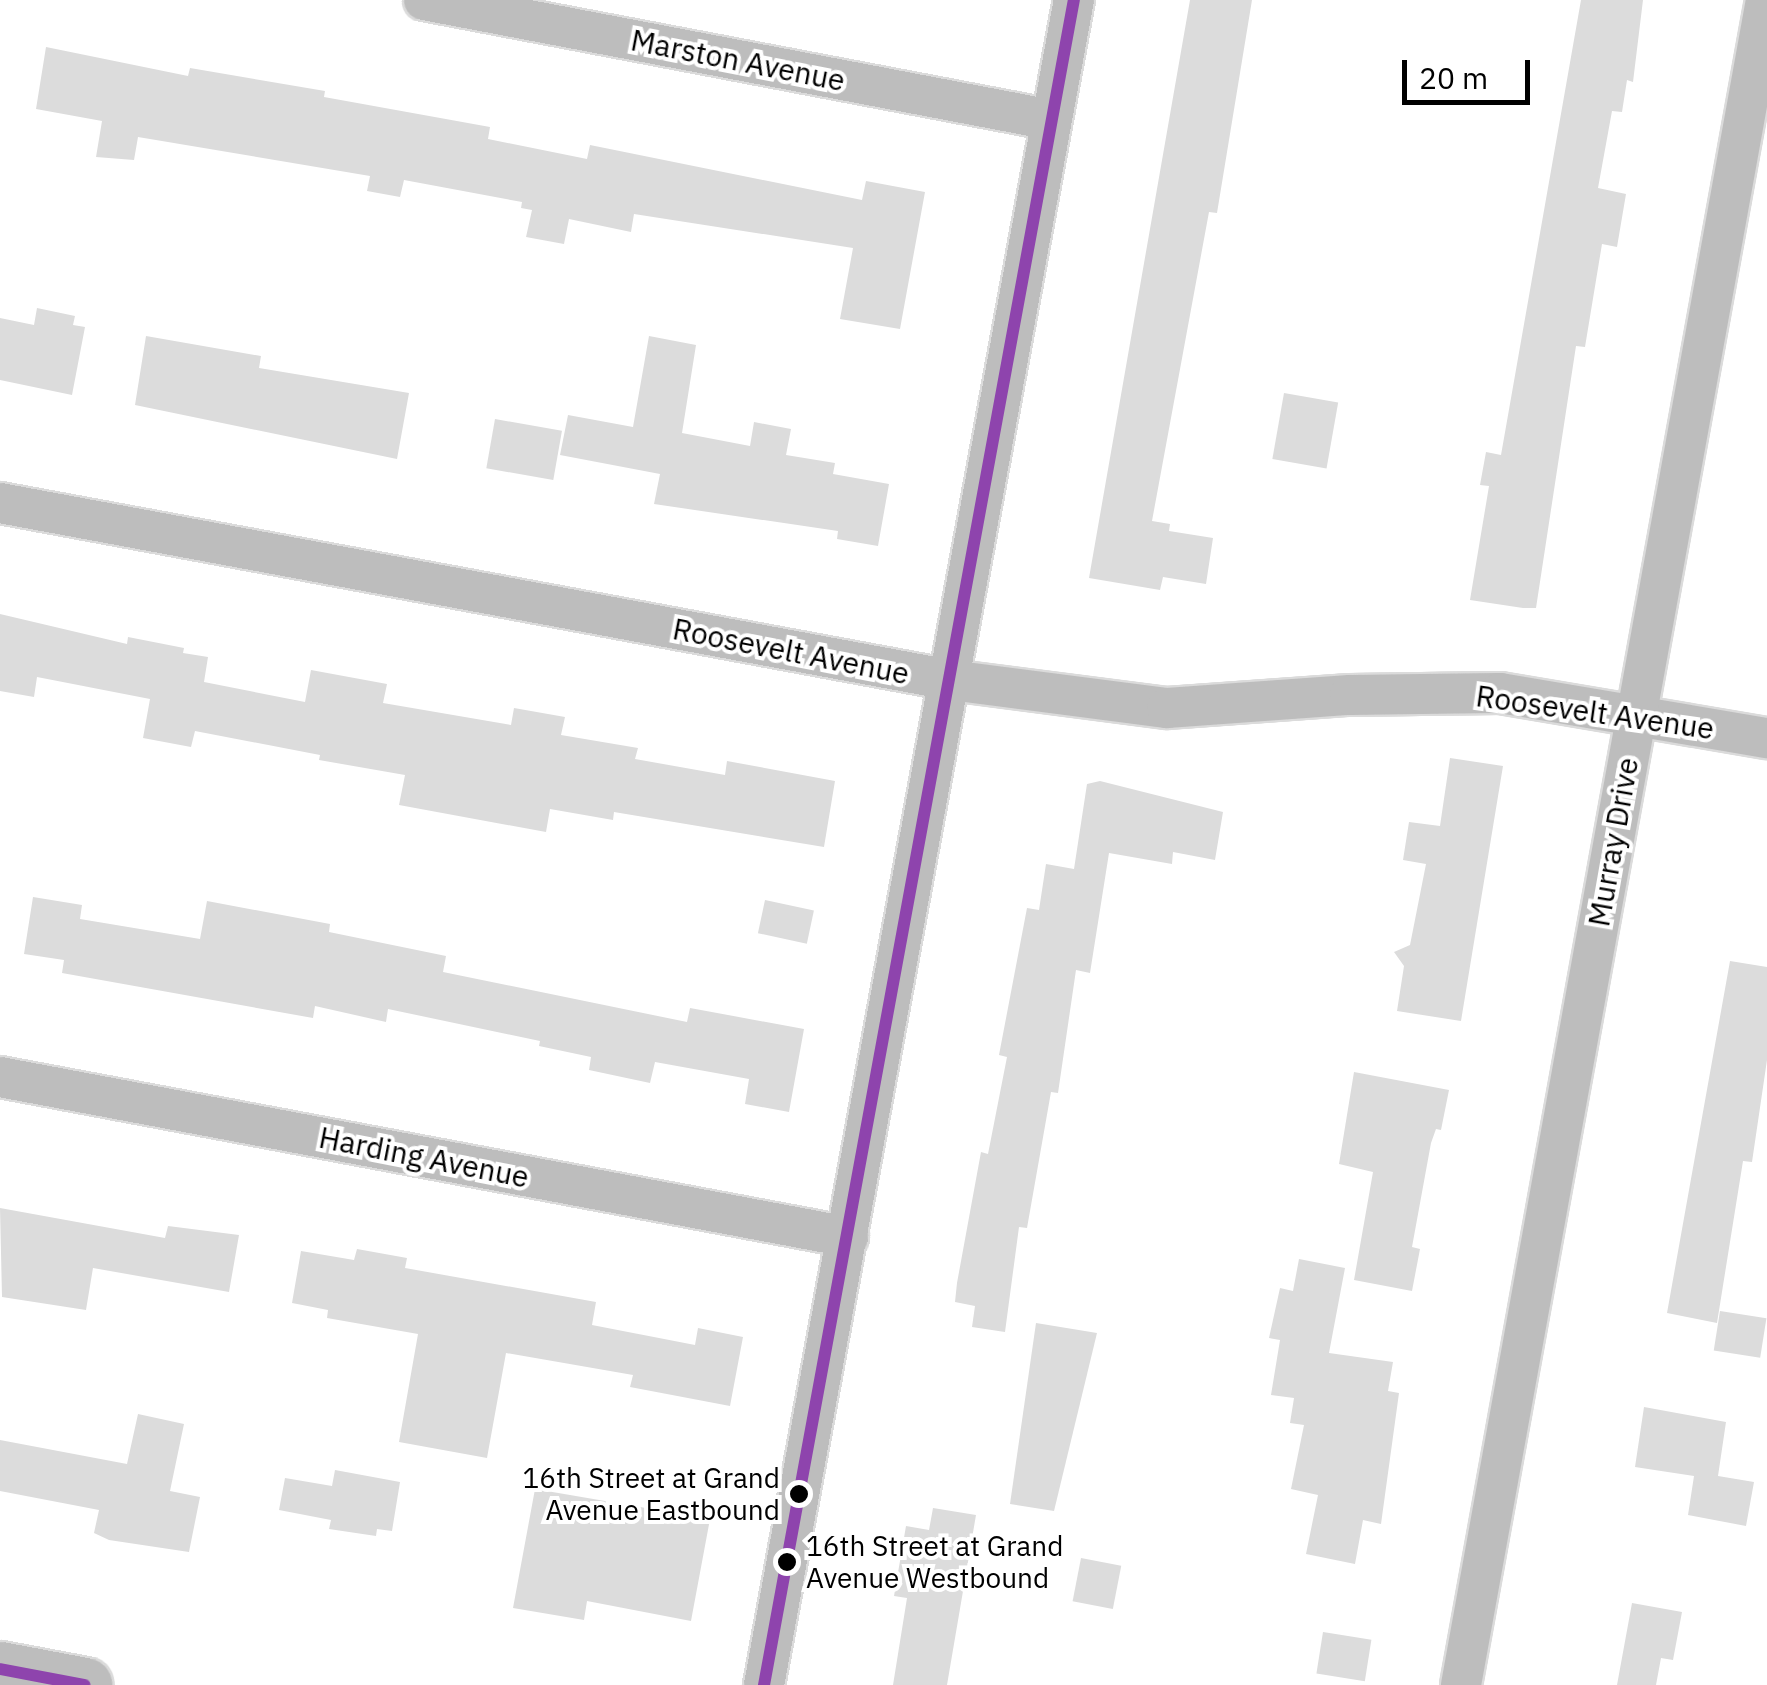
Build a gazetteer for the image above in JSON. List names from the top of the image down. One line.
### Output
{"streets":{"street":["Marston Avenue","Roosevelt Avenue","Murray Drive","Harding Avenue"]},"crossings":[["Roosevelt Avenue","Murray Drive"]],"places":["16th Street at Grand Avenue Eastbound","16th Street at Grand Avenue Westbound"],"scale_bar":"20 m"}
